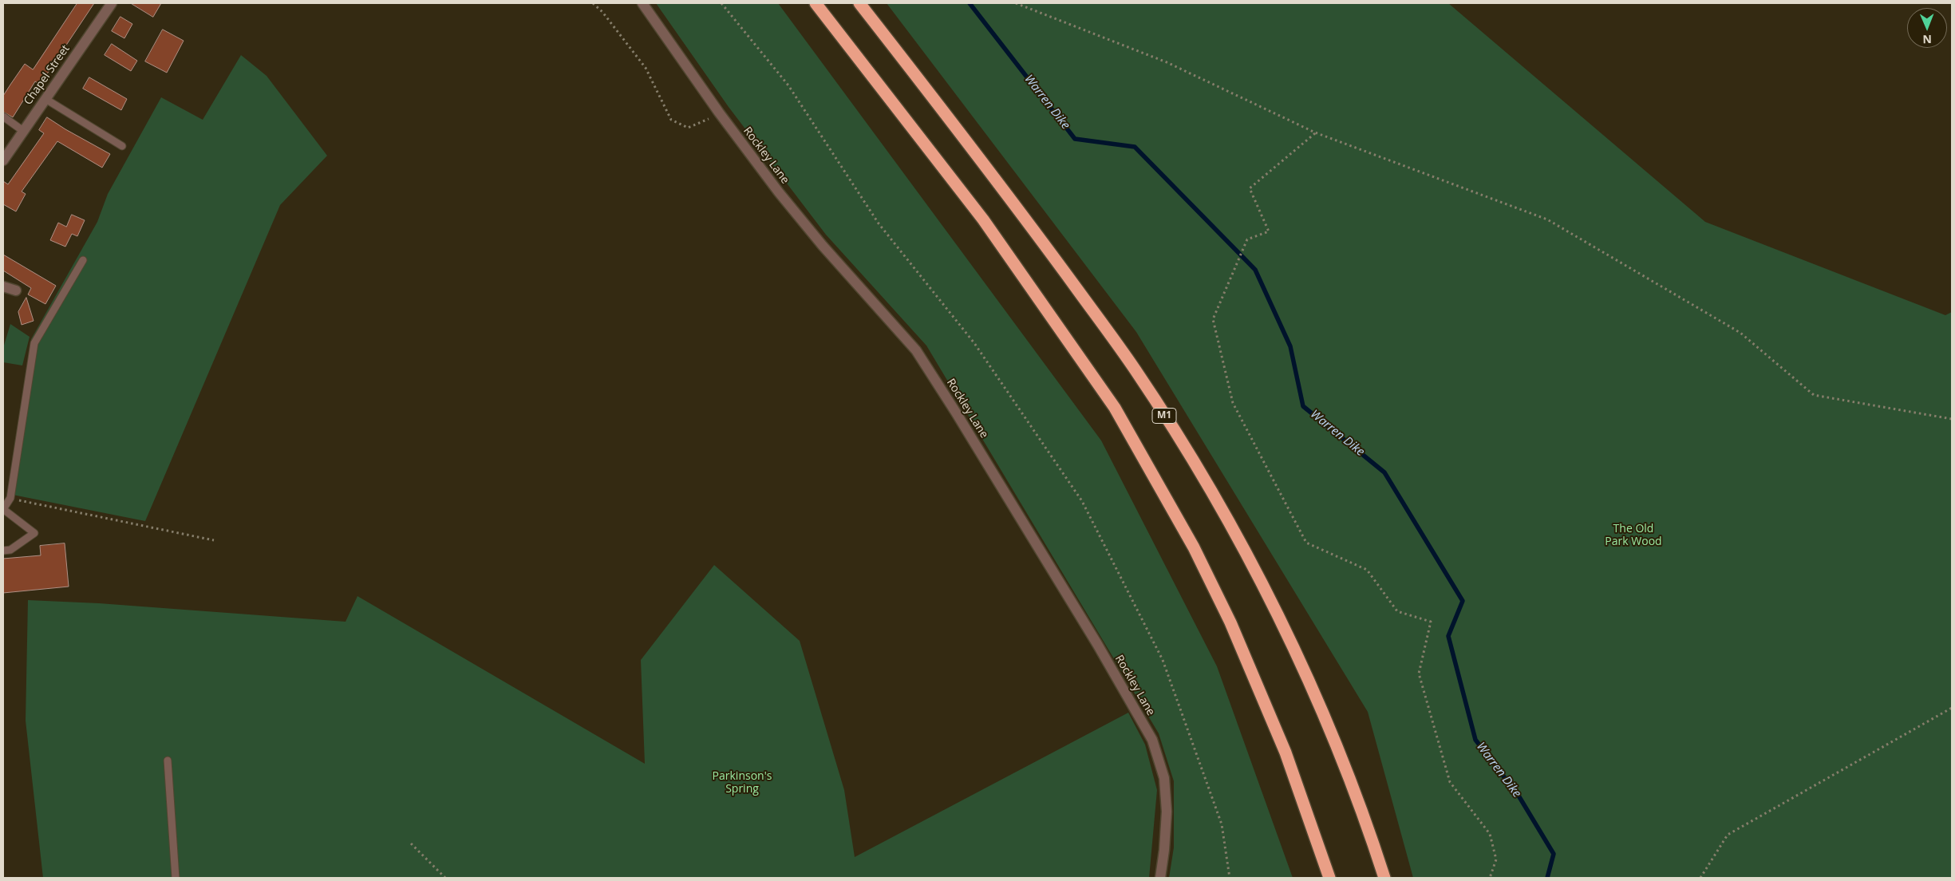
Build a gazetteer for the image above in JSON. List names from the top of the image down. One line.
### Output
{"streets":{"highway":["M1"],"street":["Chapel Street","Rockley Lane"]},"water":["Warren Dike"],"parks":["The Old Park Wood","Parkinson's Spring"],"north":"bottom"}
